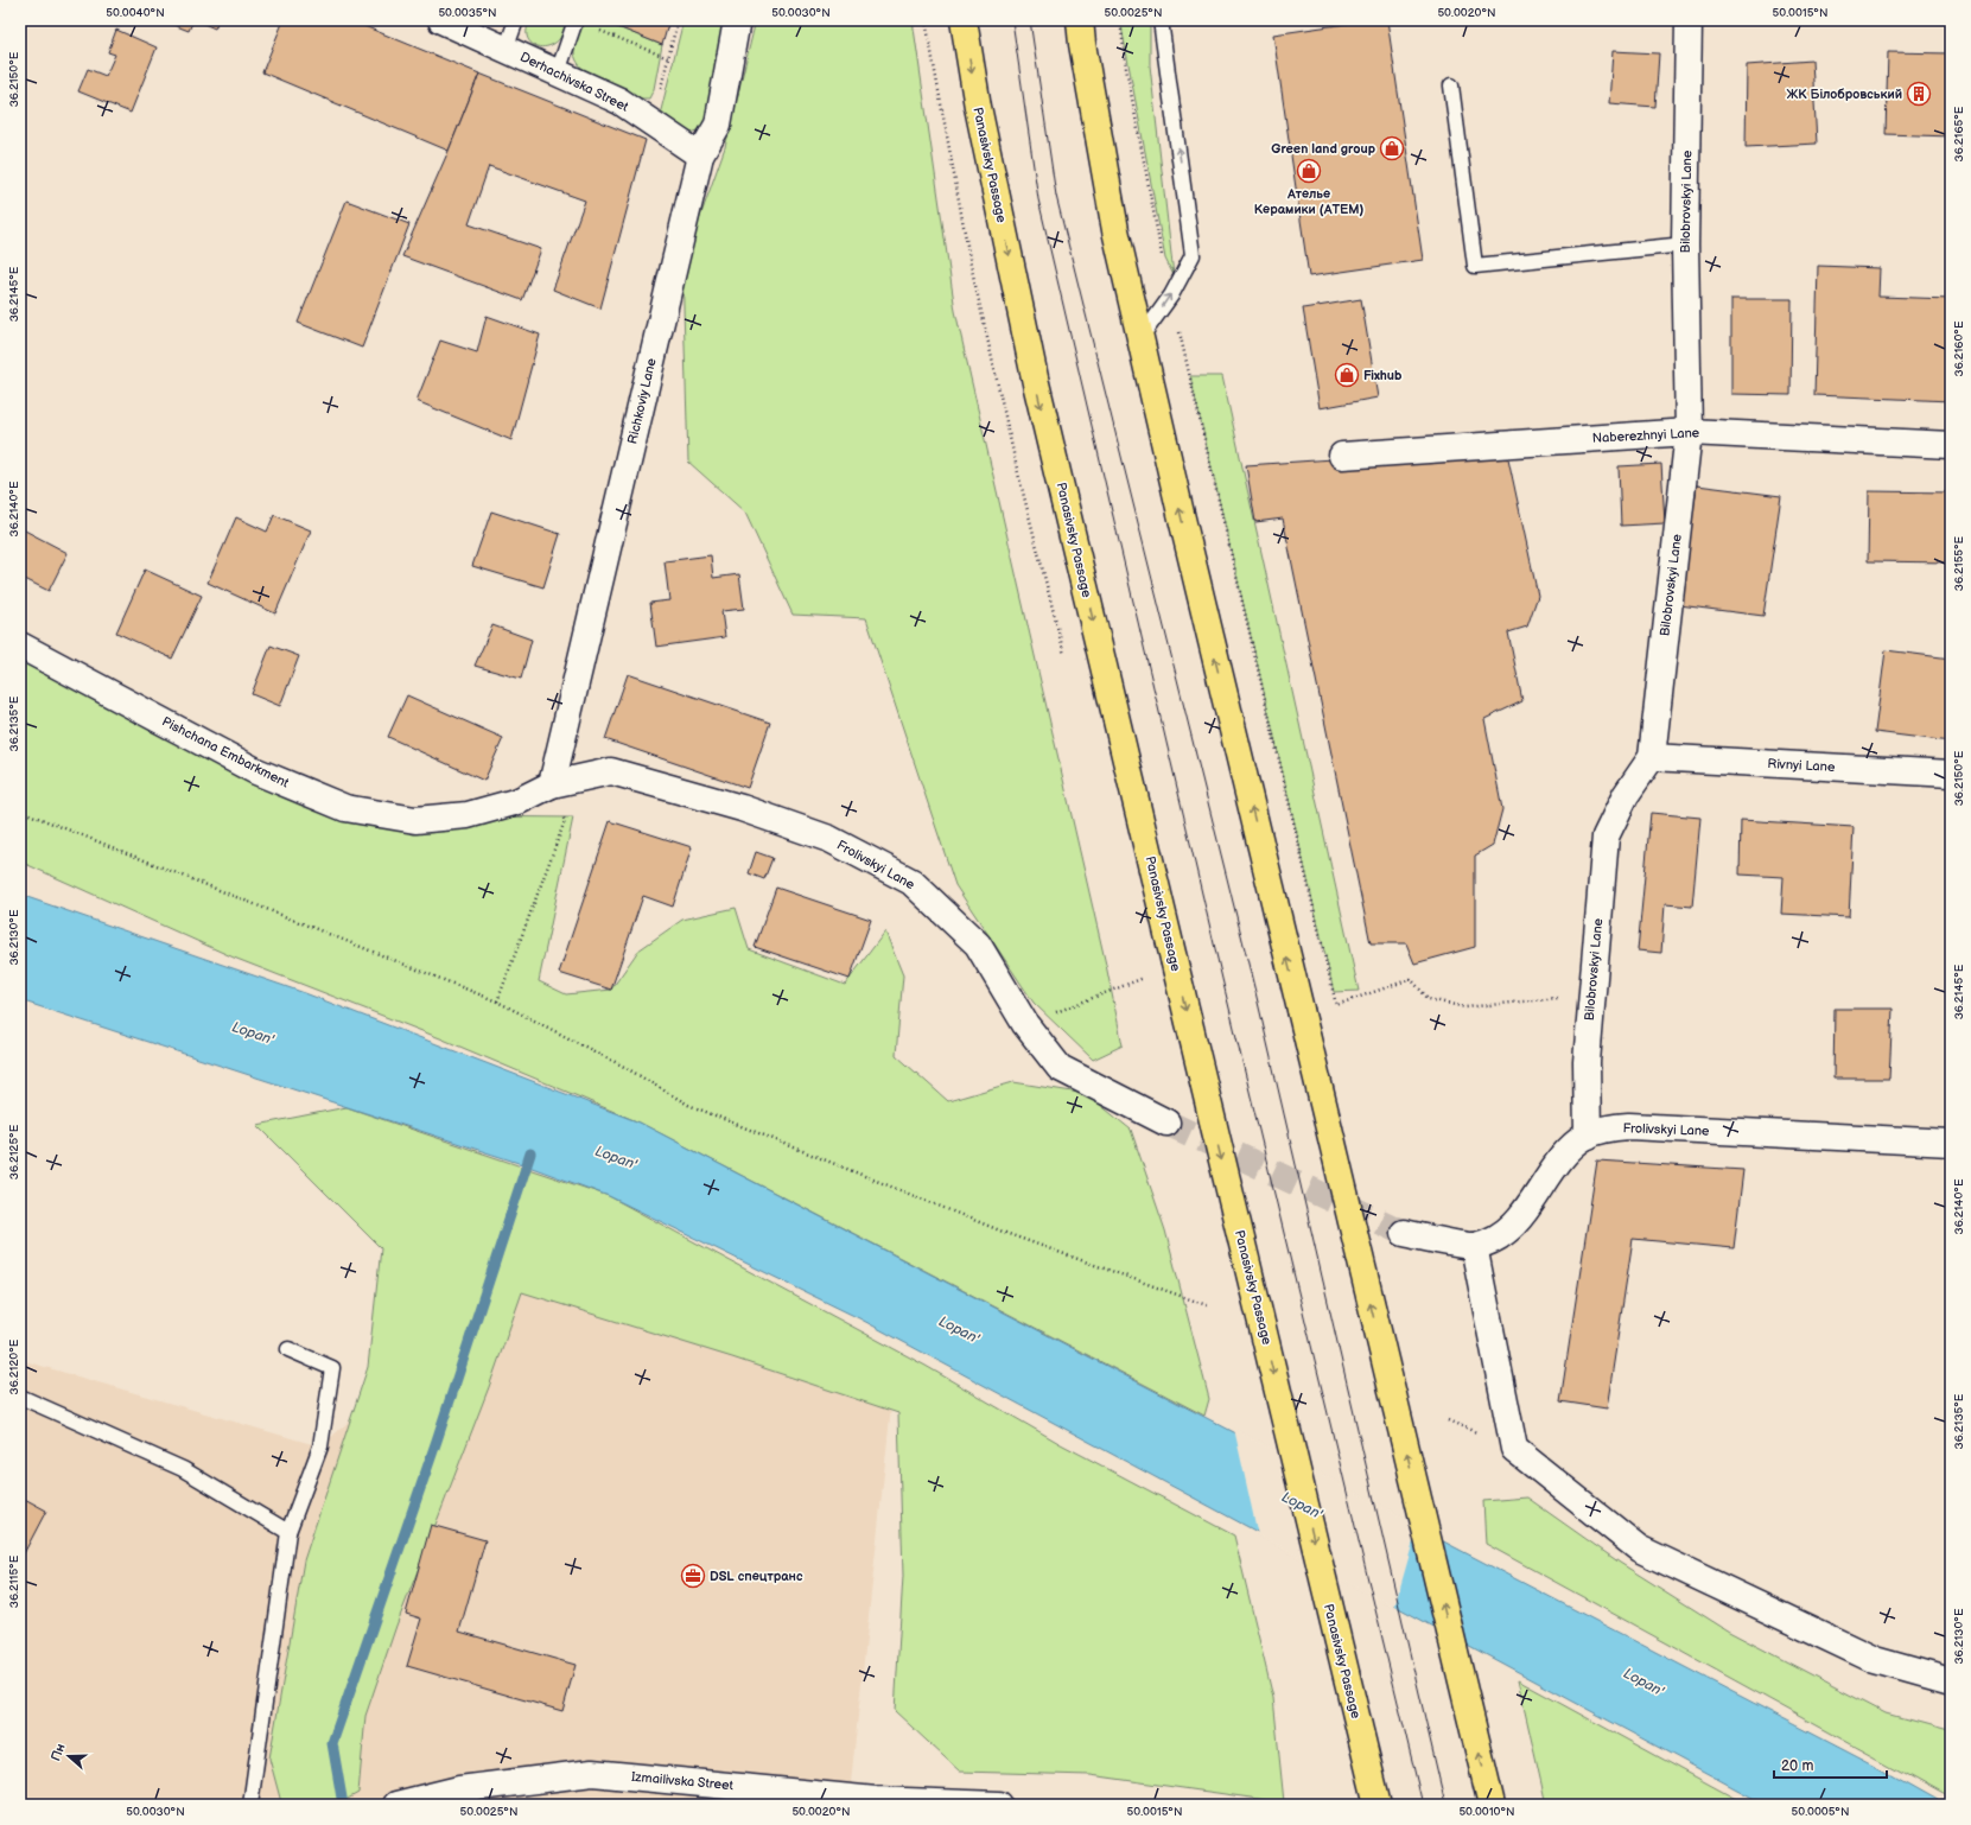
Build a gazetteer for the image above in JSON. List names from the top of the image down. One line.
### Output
{"streets":{"main road":["Panasivsky Passage"],"street":["Derhachivska Street","Bilobrovskyi Lane","Richkoviy Lane","Naberezhnyi Lane","Pishchana Embarkment","Rivnyi Lane","Frolivskyi Lane","Izmailivska Street"]},"crossings":[["Derhachivska Street","Richkoviy Lane"],["Bilobrovskyi Lane","Naberezhnyi Lane"],["Bilobrovskyi Lane","Rivnyi Lane"],["Bilobrovskyi Lane","Frolivskyi Lane"],["Richkoviy Lane","Pishchana Embarkment"],["Richkoviy Lane","Frolivskyi Lane"],["Pishchana Embarkment","Frolivskyi Lane"]],"water":["Lopan'"],"places":{"building":["ЖК Білобровський"],"shop":["Green land group","Ателье Керамики (АТЕМ)","Fixhub"],"office":["DSL спецтранс"]},"scale_bar":"20 m","north":"left","coordinates":["50.0040°N","50.0035°N","50.0030°N","50.0025°N","50.0020°N","50.0015°N","36.2150°E","36.2165°E","36.2145°E","36.2160°E","36.2140°E","36.2155°E","36.2135°E","36.2130°E","36.2125°E","36.2120°E","36.2115°E","50.0010°N","50.0005°N"]}
